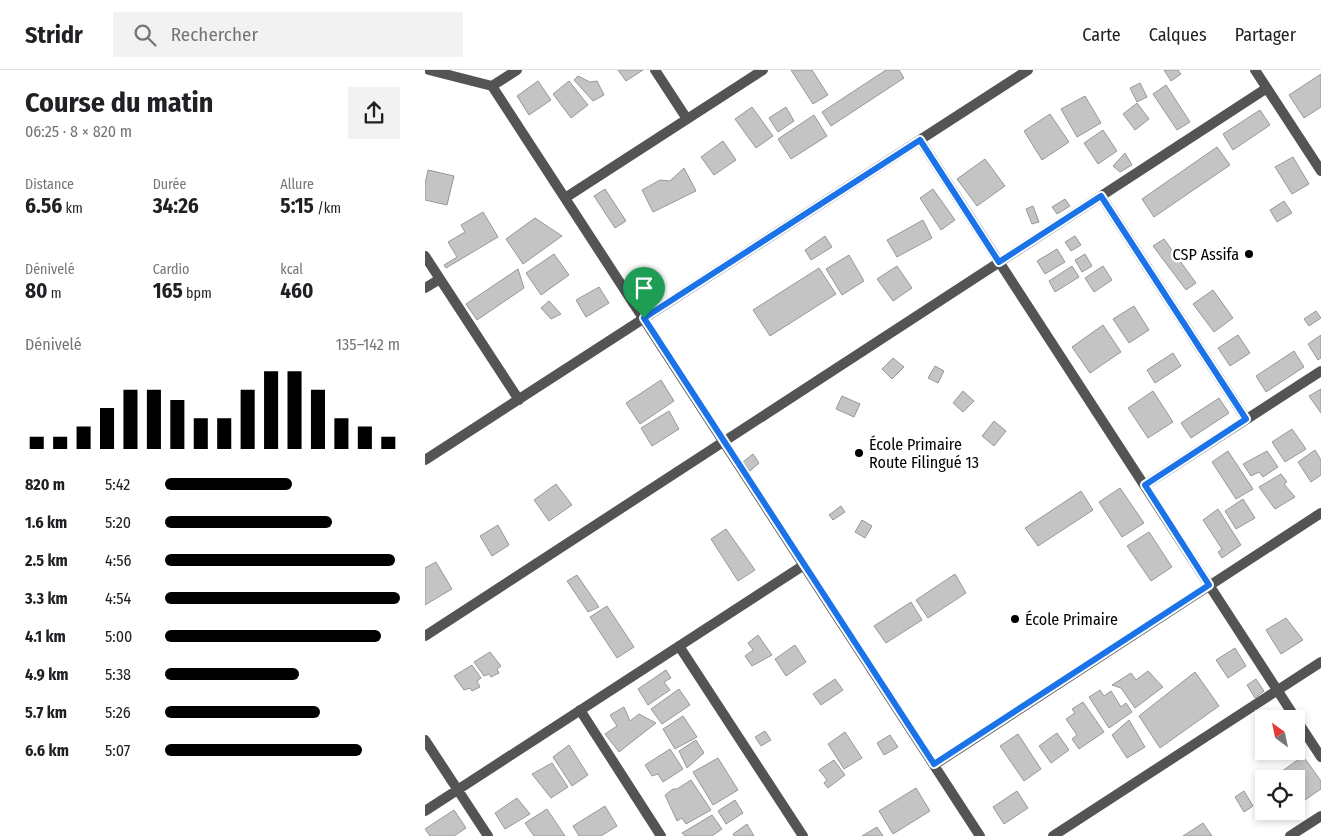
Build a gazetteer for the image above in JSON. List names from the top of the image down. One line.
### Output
{"places":["CSP Assifa","École Primaire Route Filingué 13","École Primaire"],"north":"top left","page":{"header":"Stridr","search":"Rechercher","nav":["Carte","Calques","Partager"],"heading":["Course du matin","06:25 · 8 × 820 m"],"stats":[["Distance","6.56 km"],["Durée","34:26"],["Allure","5:15 /km"],["Dénivelé","80 m"],["Cardio","165 bpm"],["kcal","460"]],"chart":["Dénivelé","135–142 m"],"list":[{"name":"820 m","note":"5:42"},{"name":"1.6 km","note":"5:20"},{"name":"2.5 km","note":"4:56"},{"name":"3.3 km","note":"4:54"},{"name":"4.1 km","note":"5:00"},{"name":"4.9 km","note":"5:38"},{"name":"5.7 km","note":"5:26"},{"name":"6.6 km","note":"5:07"}]}}
